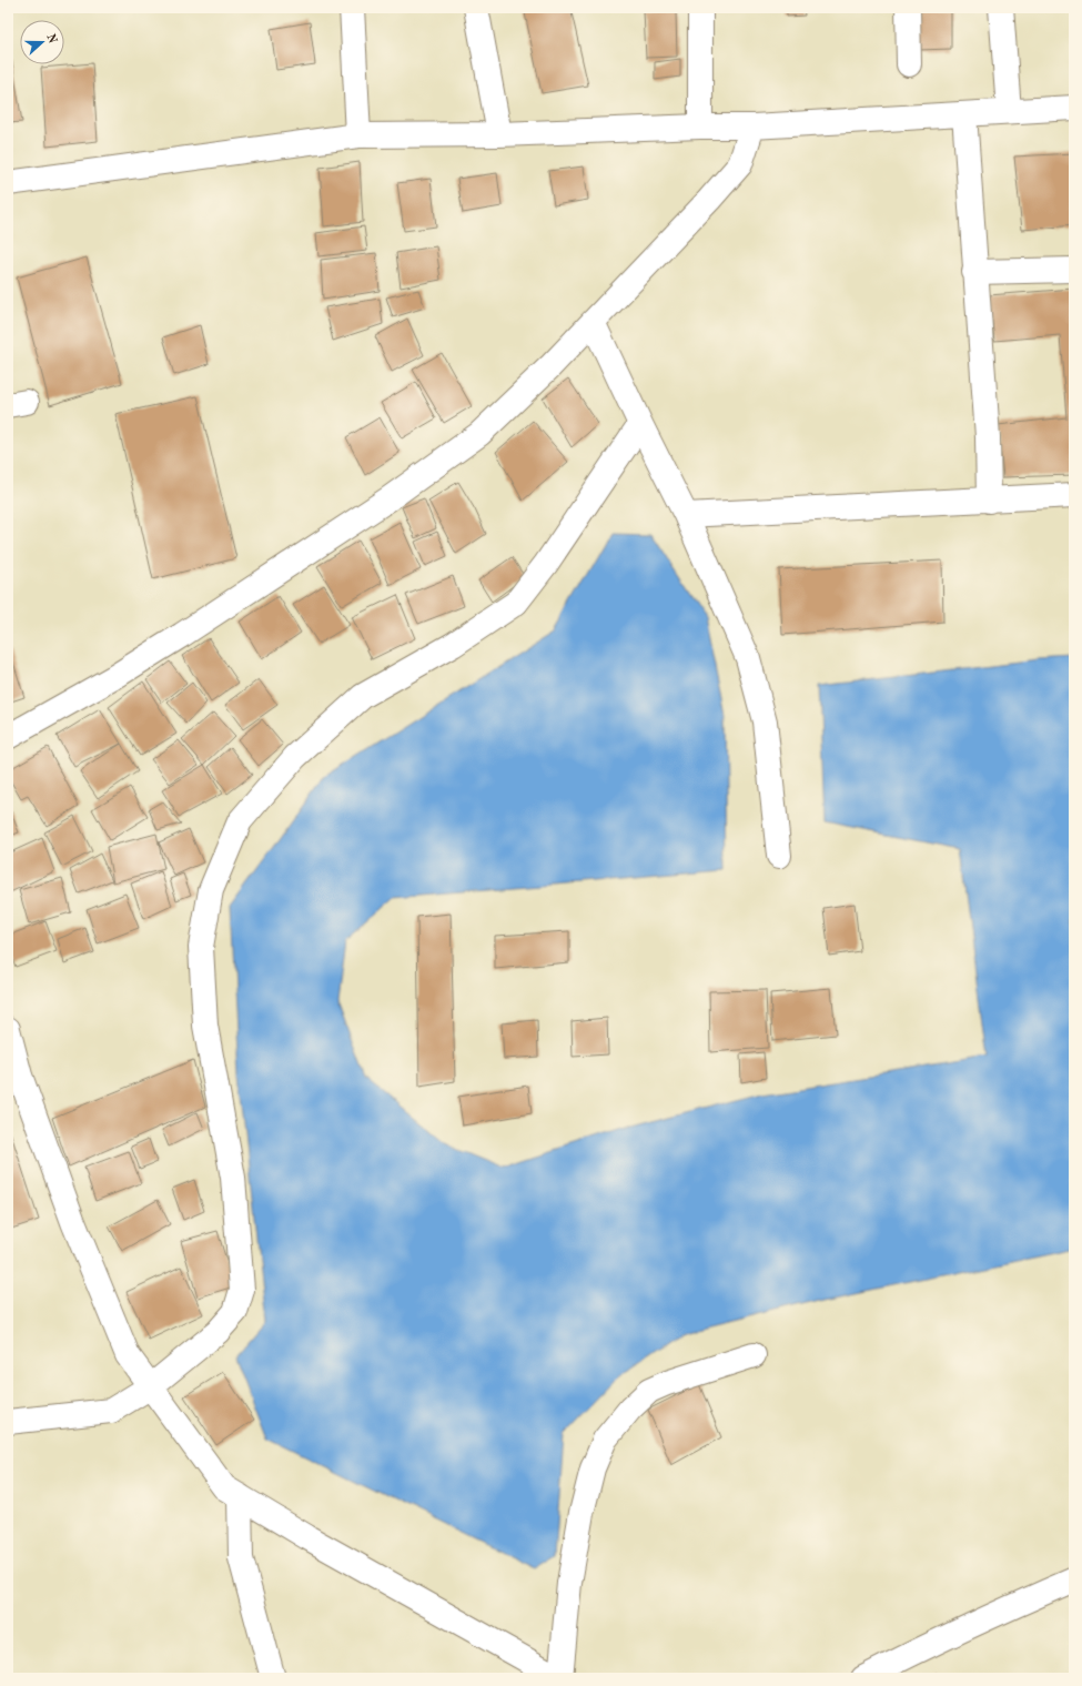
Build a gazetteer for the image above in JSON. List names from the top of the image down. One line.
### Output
{"north":"right"}
